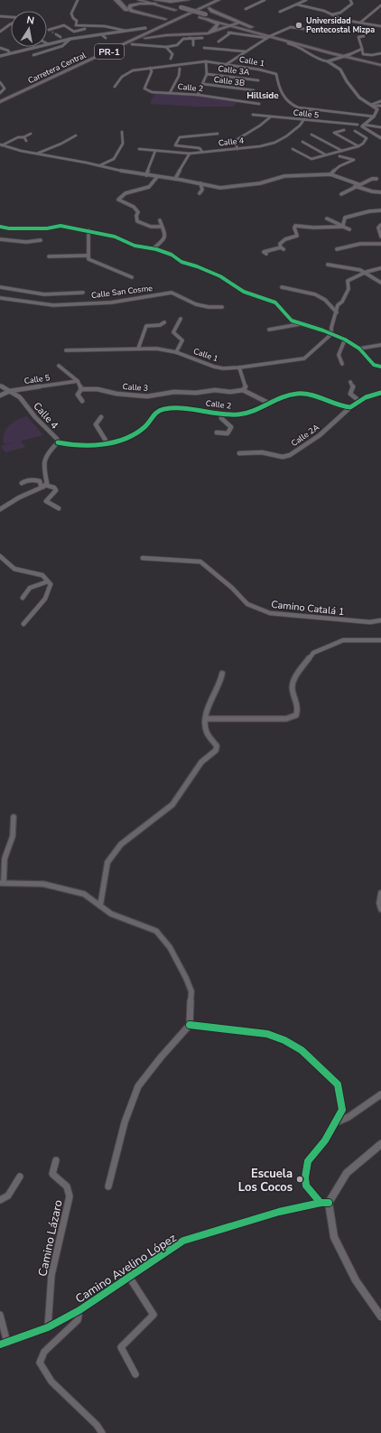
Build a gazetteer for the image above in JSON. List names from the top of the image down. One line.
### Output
{"streets":{"highway":["PR-1","Carretera Central"],"street":["Calle 1","Calle 3A","Calle 3B","Calle 2","Calle 5","Calle 4","Calle San Cosme","Calle 3","Calle 2A","Camino Catalá 1","Camino Lázaro","Camino Avelino López"]},"crossings":[["Calle 1","Calle 2"],["Calle 1","Calle 4"],["Calle 2","Calle 4"],["Calle 2","Calle 2A"],["Calle 5","Calle 4"],["Camino Lázaro","Camino Avelino López"]],"districts":["Hillside"],"places":["Universidad Pentecostal Mizpa","Escuela Los Cocos"],"north":"top"}
